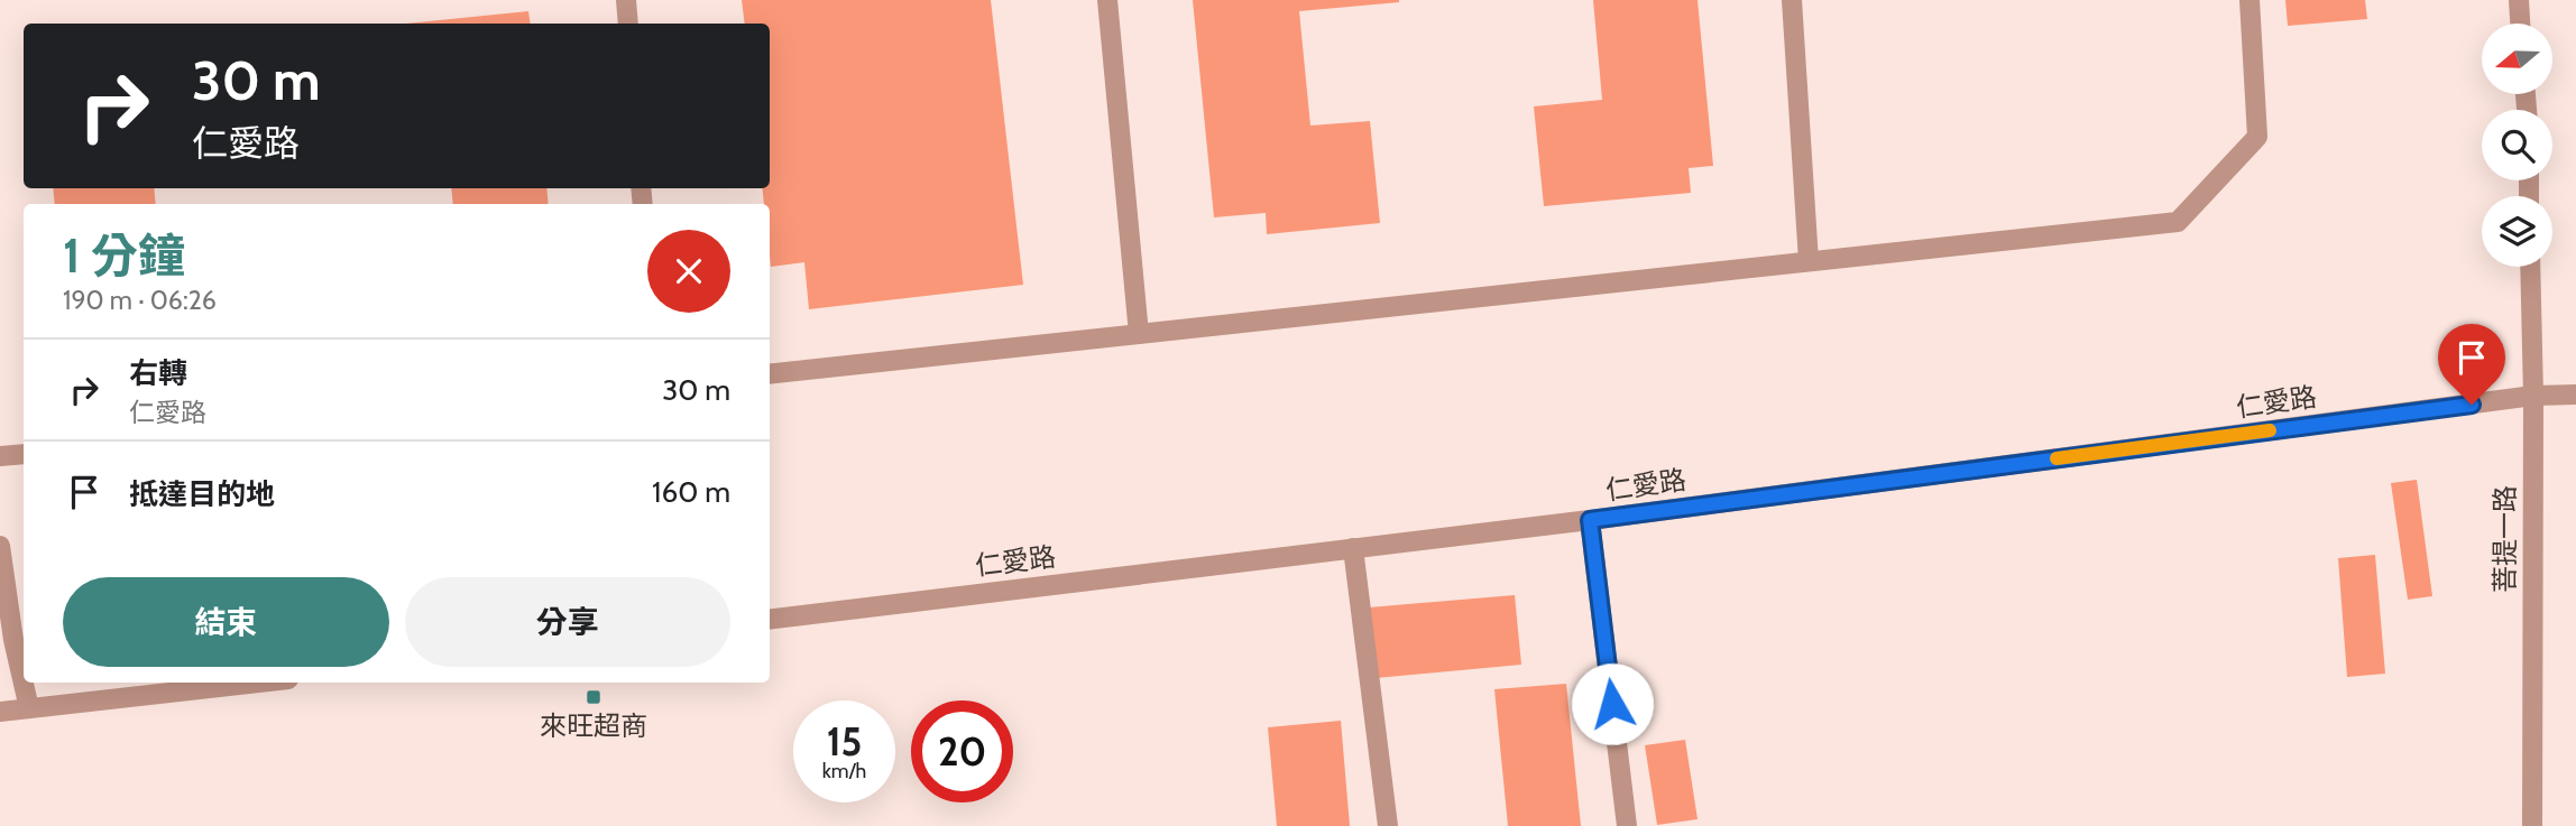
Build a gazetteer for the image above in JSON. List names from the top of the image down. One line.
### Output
{"streets":{"street":["仁愛路","菩提一路"]},"crossings":[["仁愛路","菩提一路"]],"places":{"transit":["來旺超商"]},"north":"left","page":{"turn":["30 m","仁愛路"],"heading":["1 分鐘","190 m · 06:26"],"list":[{"name":"右轉","note":"仁愛路","value":"30 m"},{"name":"抵達目的地","value":"160 m"}],"buttons":["結束","分享"],"speed":"15 km/h","limit":"20"}}
